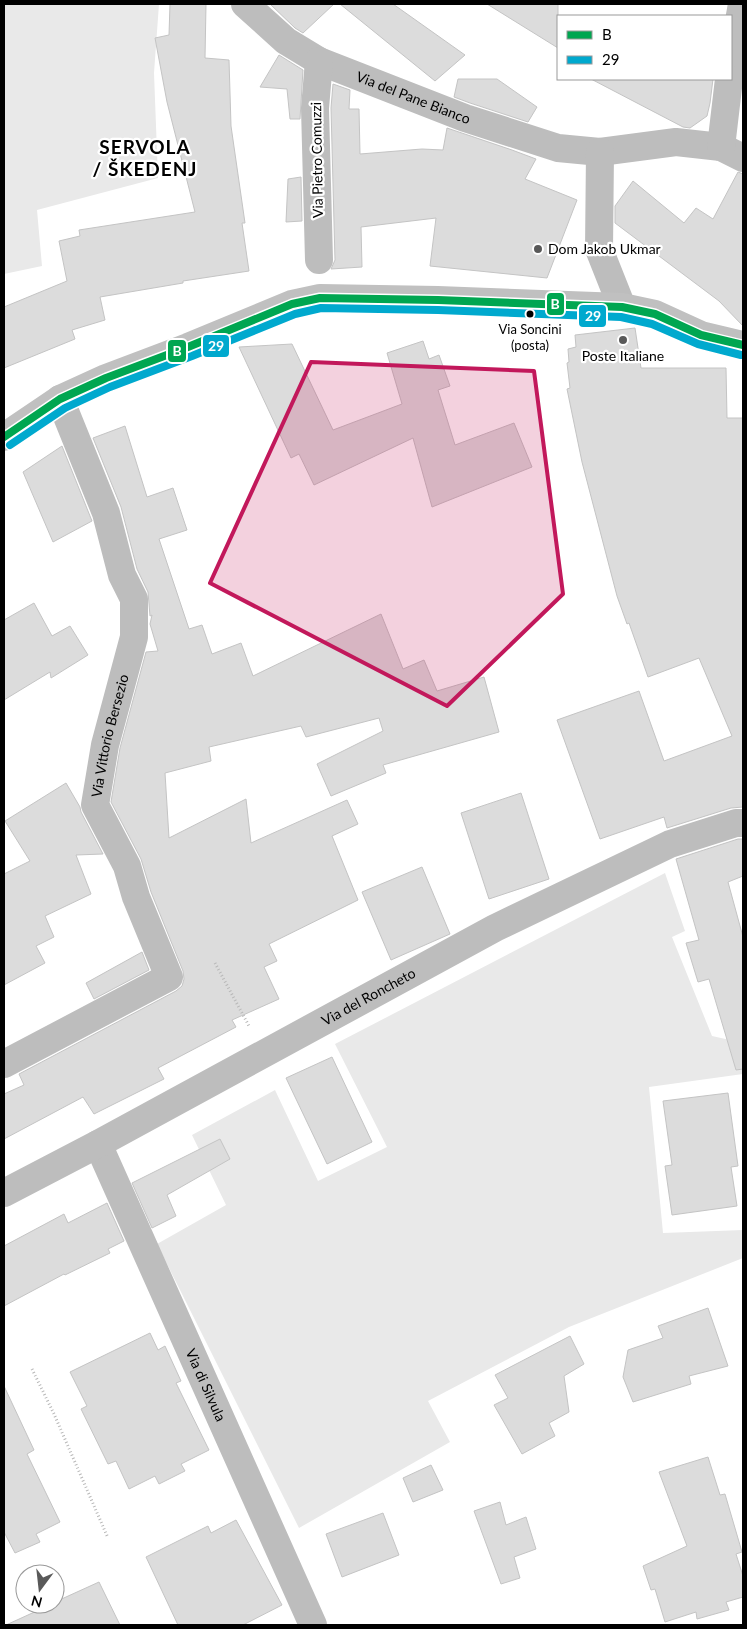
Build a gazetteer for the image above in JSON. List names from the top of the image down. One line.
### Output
{"streets":{"street":["Via del Pane Bianco","Via Pietro Comuzzi","Via Vittorio Bersezio","Via del Roncheto","Via di Silvula"]},"crossings":[["Via del Pane Bianco","Via Pietro Comuzzi"],["Via del Roncheto","Via di Silvula"]],"districts":["SERVOLA / ŠKEDENJ"],"places":["Dom Jakob Ukmar","Via Soncini (posta)","Poste Italiane"],"lines":["transit line B","transit line 29"],"legend":["B","29"],"north":"bottom"}
